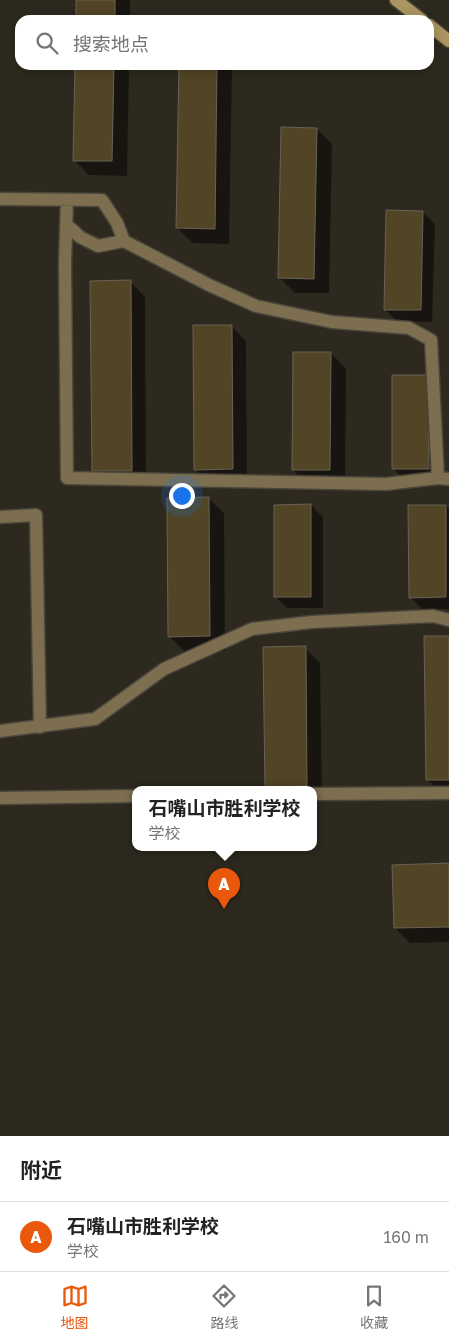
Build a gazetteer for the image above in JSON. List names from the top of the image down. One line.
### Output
{"page":{"search":"搜索地点","popup":["石嘴山市胜利学校","学校"],"pins":"A","heading":"附近","list":[{"mark":"A","name":"石嘴山市胜利学校","note":"学校","value":"160 m"}],"nav":["地图","路线","收藏"]}}
